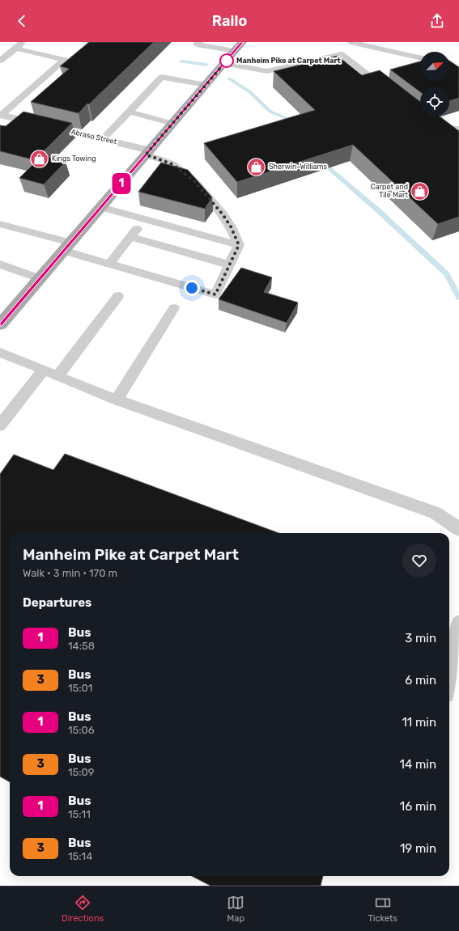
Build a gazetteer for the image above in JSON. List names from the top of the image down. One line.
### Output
{"streets":{"street":["Abraso Street"]},"places":{"other":["Manheim Pike at Carpet Mart"],"shop":["Kings Towing","Sherwin-Williams","Carpet and Tile Mart"]},"lines":["bus line 1"],"north":"top right","page":{"header":"Railo","on_map":"1","heading":[["Manheim Pike at Carpet Mart","Walk · 3 min · 170 m"],"Departures"],"list":[{"mark":"1","name":"Bus","note":"14:58","value":"3 min"},{"mark":"3","name":"Bus","note":"15:01","value":"6 min"},{"mark":"1","name":"Bus","note":"15:06","value":"11 min"},{"mark":"3","name":"Bus","note":"15:09","value":"14 min"},{"mark":"1","name":"Bus","note":"15:11","value":"16 min"},{"mark":"3","name":"Bus","note":"15:14","value":"19 min"}],"tabs":["Directions","Map","Tickets"]}}
